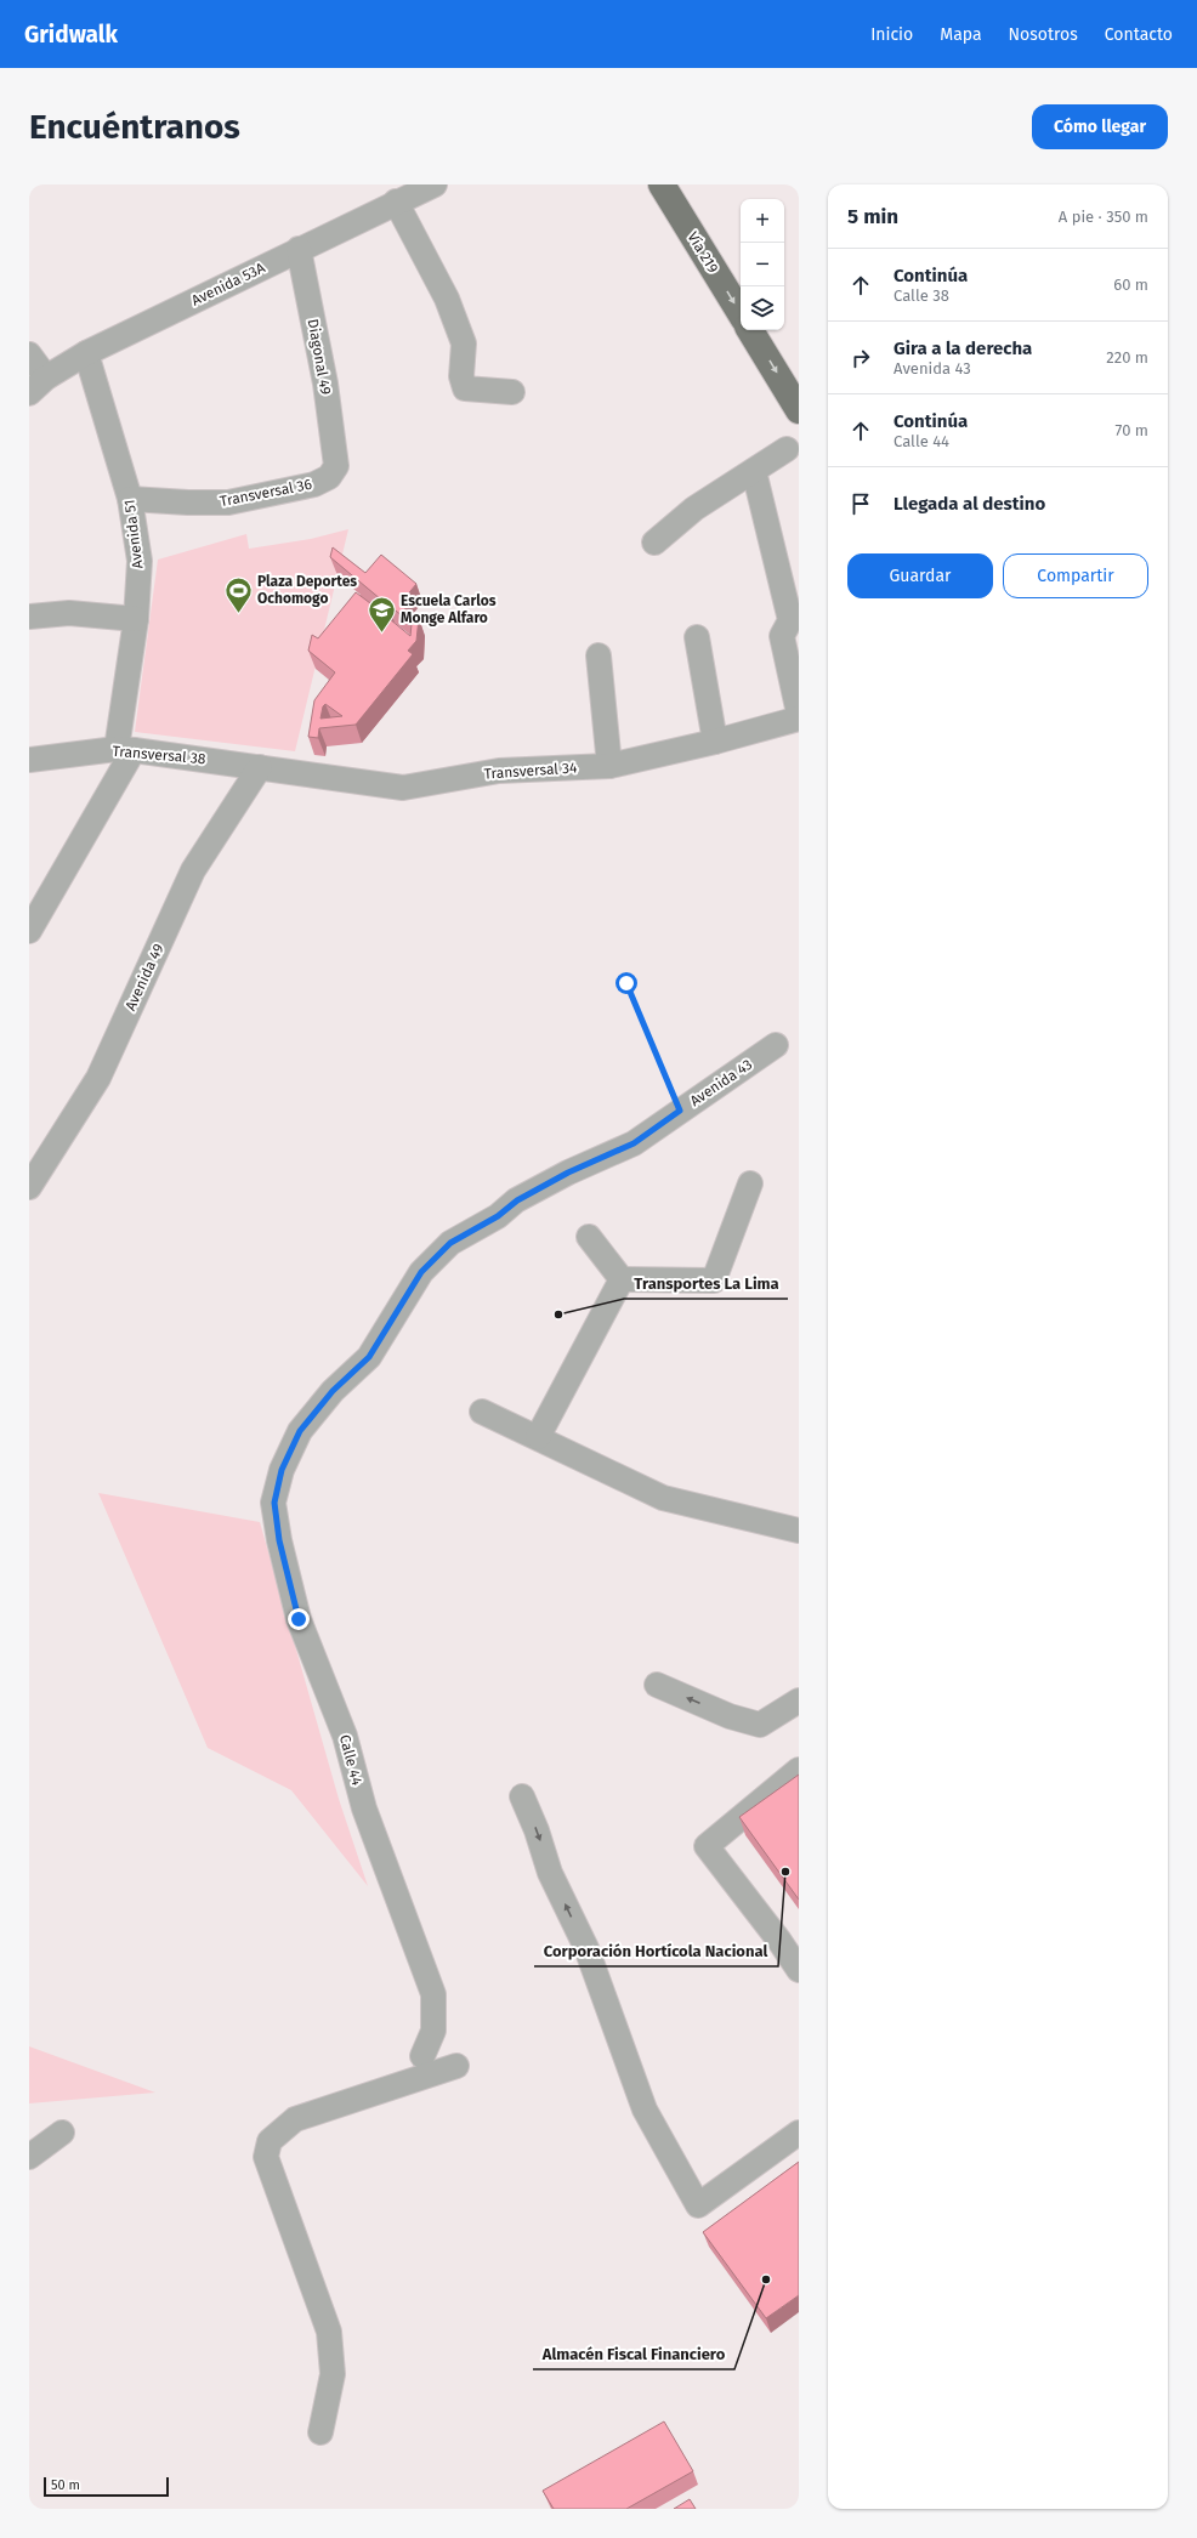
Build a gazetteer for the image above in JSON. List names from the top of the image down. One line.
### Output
{"streets":{"main road":["Vía 219"],"street":["Avenida 53A","Diagonal 49","Transversal 36","Avenida 51","Transversal 38","Transversal 34","Avenida 49","Avenida 43","Calle 44"]},"crossings":[["Avenida 53A","Diagonal 49"],["Avenida 53A","Avenida 51"],["Diagonal 49","Transversal 36"],["Transversal 36","Avenida 51"],["Avenida 51","Transversal 38"],["Transversal 38","Transversal 34"],["Transversal 38","Avenida 49"],["Transversal 34","Avenida 49"],["Avenida 43","Calle 44"]],"one_way":["Vía 219"],"places":{"sports":["Plaza Deportes Ochomogo"],"school or university":["Escuela Carlos Monge Alfaro"],"other":["Transportes La Lima","Corporación Hortícola Nacional","Almacén Fiscal Financiero"]},"scale_bar":"50 m","page":{"header":"Gridwalk","nav":["Inicio","Mapa","Nosotros","Contacto"],"buttons":["Cómo llegar",["Guardar","Compartir"]],"title":"Encuéntranos","heading":["5 min","A pie · 350 m"],"map_buttons":["+","−"],"list":[["Continúa","Calle 38","60 m"],["Gira a la derecha","Avenida 43","220 m"],["Continúa","Calle 44","70 m"],"Llegada al destino"],"scale":"50 m"}}
